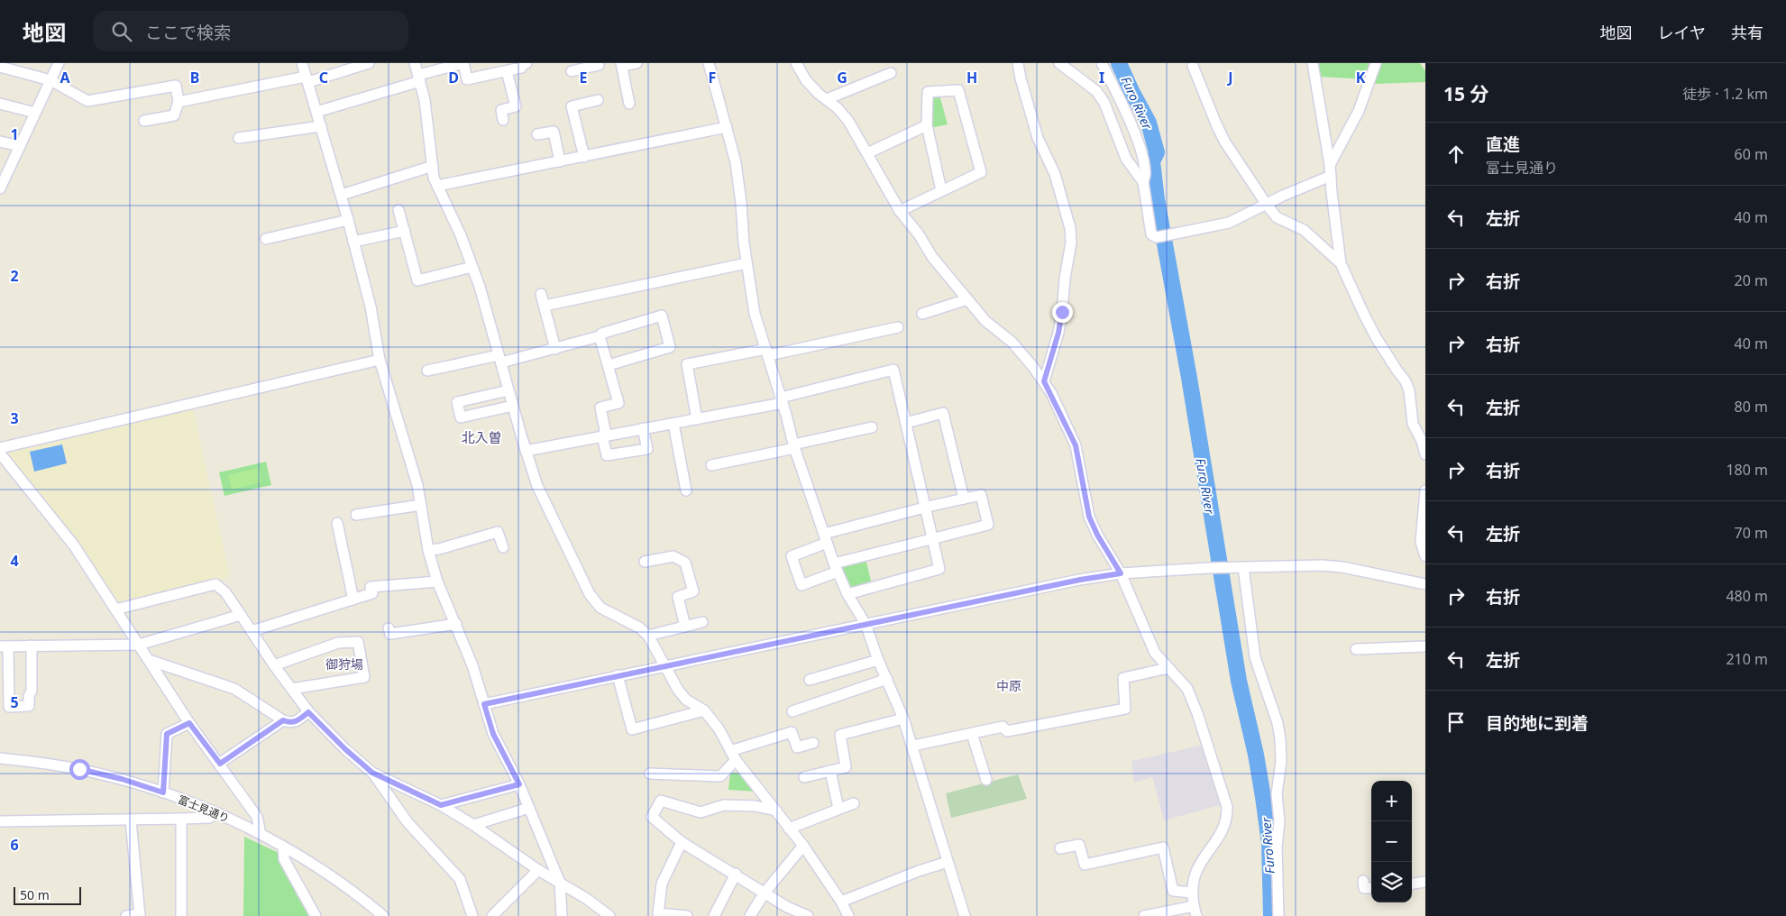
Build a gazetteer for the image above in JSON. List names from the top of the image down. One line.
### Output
{"streets":{"street":["富士見通り"]},"districts":["北入曽","御狩場","中原"],"water":["Furo River"],"scale_bar":"50 m","page":{"header":"地図","search":"ここで検索","nav":["地図","レイヤ","共有"],"heading":["15 分","徒歩 · 1.2 km"],"list":[["直進","富士見通り","60 m"],["左折","40 m"],["右折","20 m"],["右折","40 m"],["左折","80 m"],["右折","180 m"],["左折","70 m"],["右折","480 m"],["左折","210 m"],"目的地に到着"],"map_buttons":["+","−"],"scale":"50 m"},"grid":{"columns":["A","B","C","D","E","F","G","H","I","J","K"],"rows":["1","2","3","4","5","6"]}}
